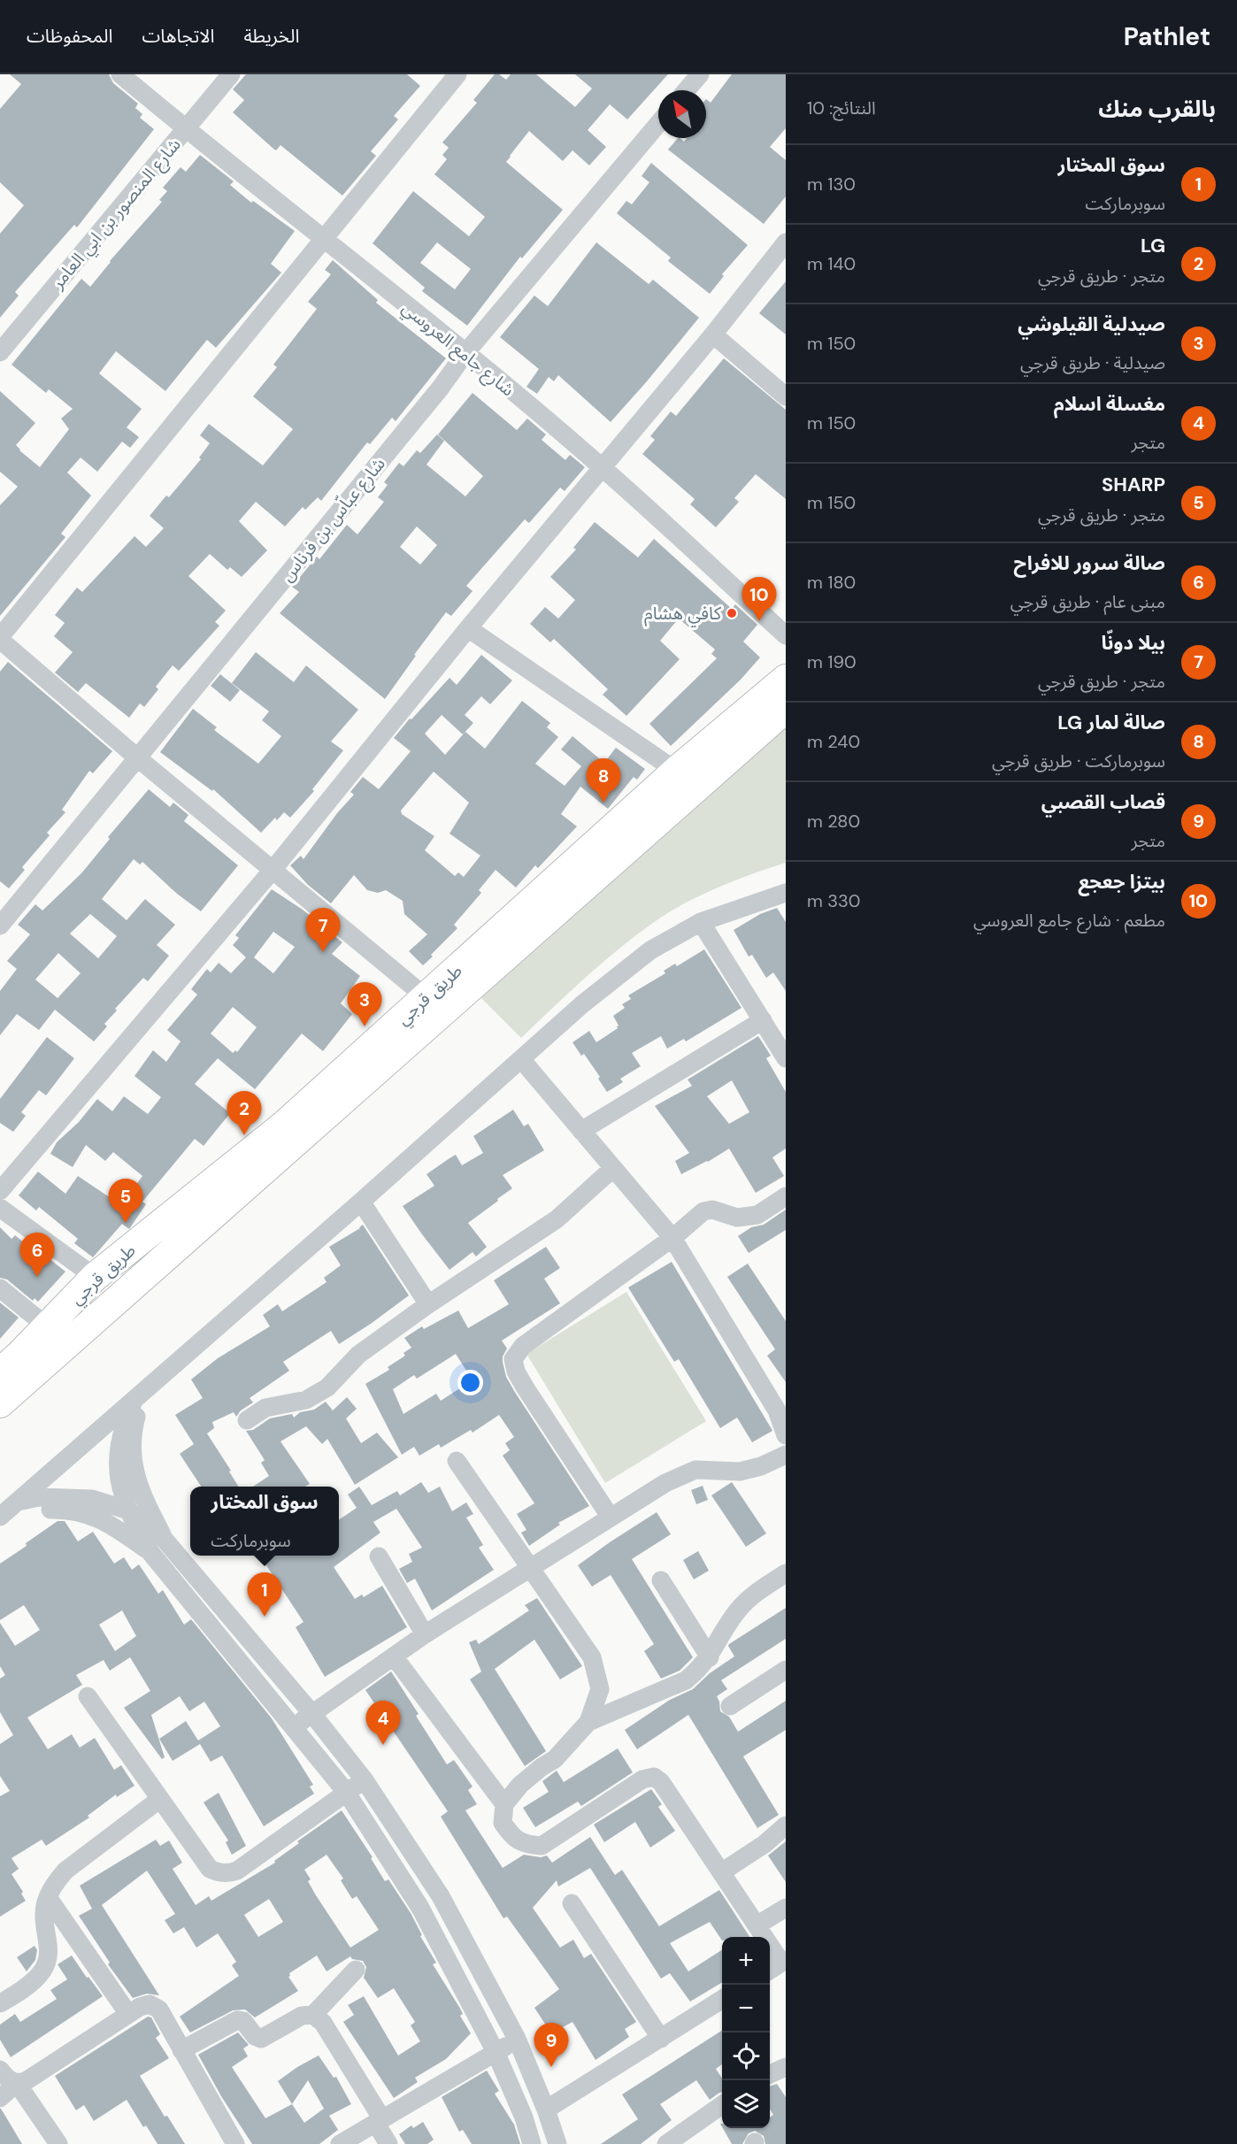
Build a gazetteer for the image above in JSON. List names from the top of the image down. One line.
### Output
{"streets":{"highway":["طريق قرجي"],"street":["شارع المنصور بن ابي العامر","شارع جامع العروسي","شارع عباّس بن فرناس"]},"crossings":[["شارع المنصور بن ابي العامر","شارع جامع العروسي"],["شارع جامع العروسي","شارع عباّس بن فرناس"]],"places":["كافي هشام"],"north":"top left","page":{"header":"Pathlet","nav":["الخريطة","الاتجاهات","المحفوظات"],"heading":["بالقرب منك","النتائج: 10"],"list":[{"mark":"1","name":"سوق المختار","note":"سوبرماركت","value":"130 m"},{"mark":"2","name":"LG","note":"متجر · طريق قرجي","value":"140 m"},{"mark":"3","name":"صيدلية القيلوشي","note":"صيدلية · طريق قرجي","value":"150 m"},{"mark":"4","name":"مغسلة اسلام","note":"متجر","value":"150 m"},{"mark":"5","name":"SHARP","note":"متجر · طريق قرجي","value":"150 m"},{"mark":"6","name":"صالة سرور للافراح","note":"مبنى عام · طريق قرجي","value":"180 m"},{"mark":"7","name":"بيلا دونّا","note":"متجر · طريق قرجي","value":"190 m"},{"mark":"8","name":"صالة لمار LG","note":"سوبرماركت · طريق قرجي","value":"240 m"},{"mark":"9","name":"قصاب القصبي","note":"متجر","value":"280 m"},{"mark":"10","name":"بيتزا جعجع","note":"مطعم · شارع جامع العروسي","value":"330 m"}],"pins":["10","8","7","3","2","5","6","1","4","9"],"popup":["سوق المختار","سوبرماركت"],"map_buttons":["+","−"]}}
